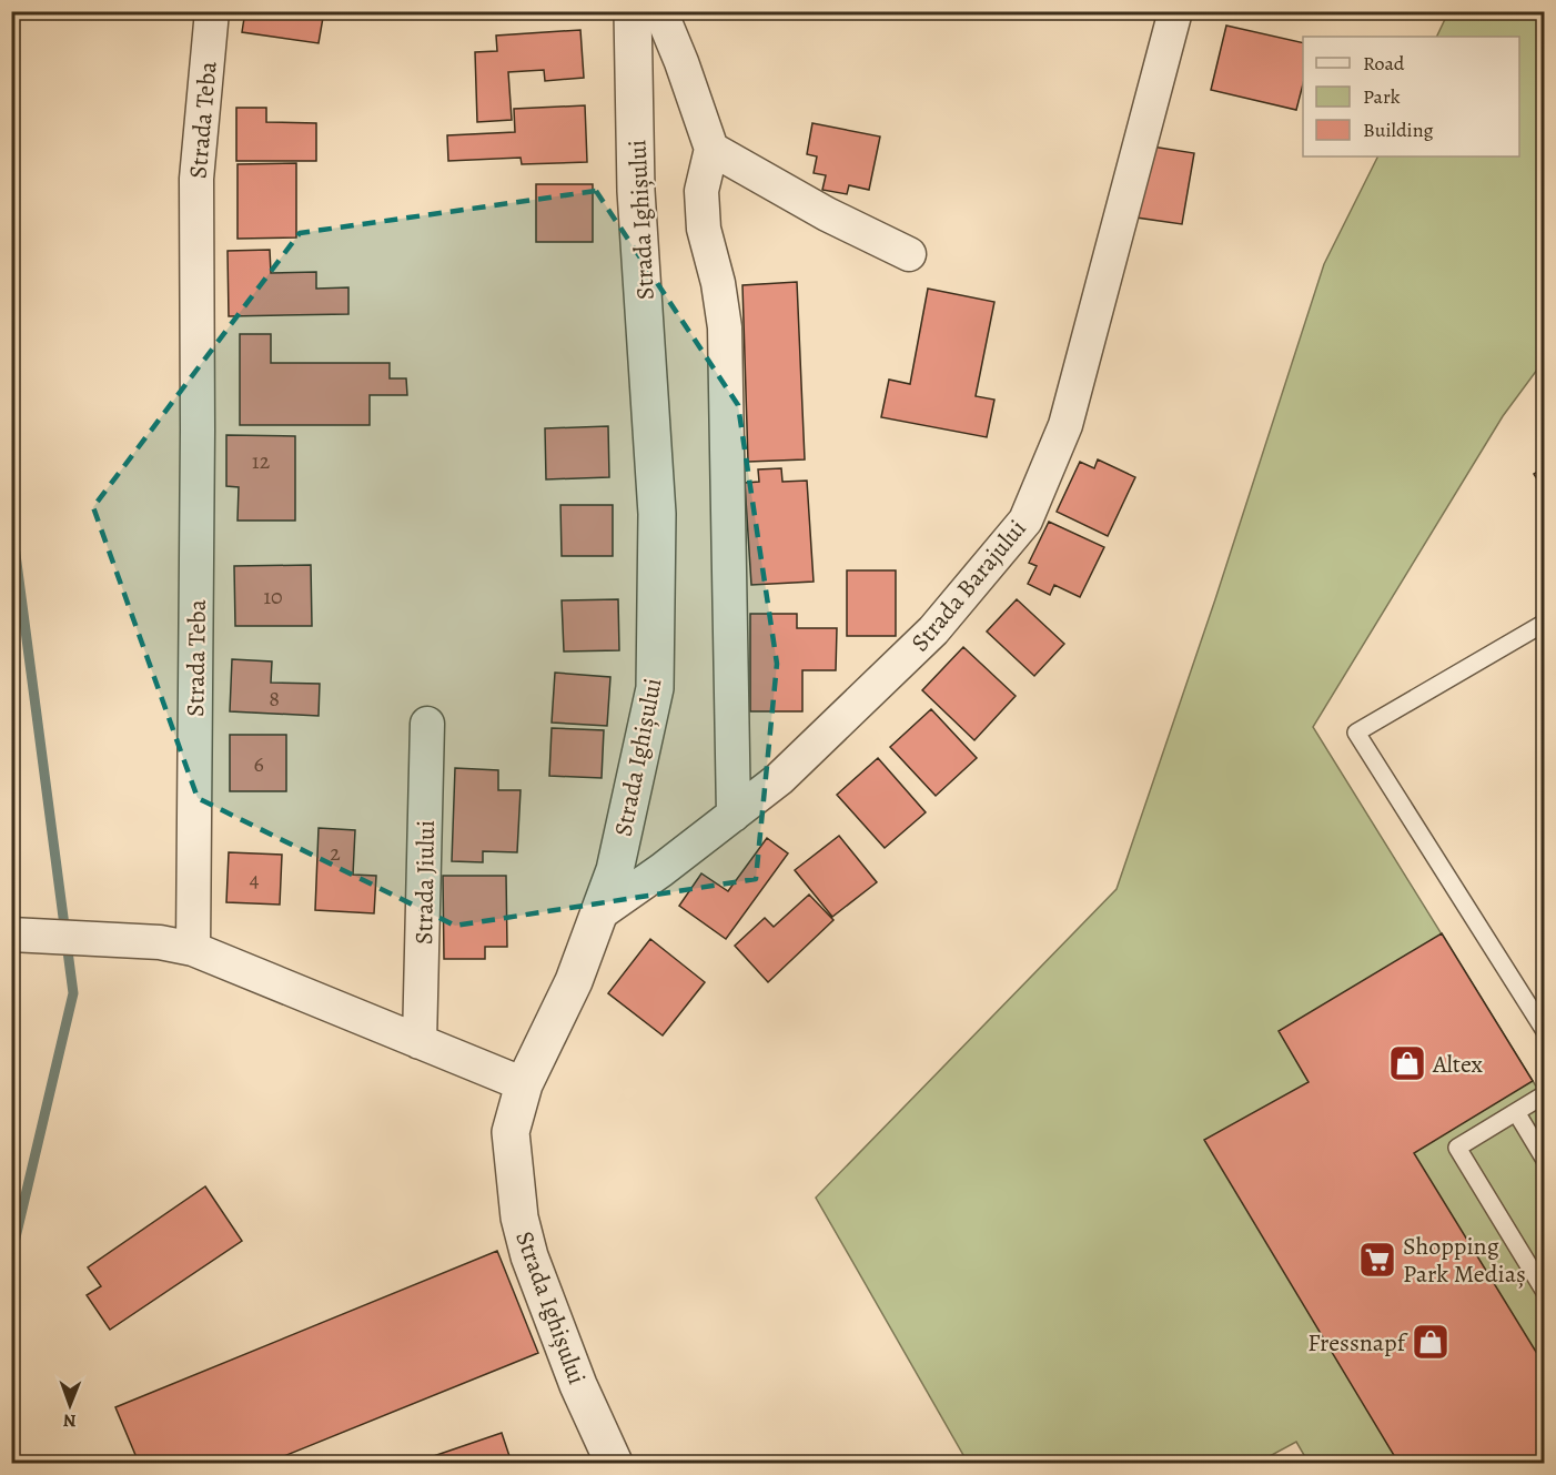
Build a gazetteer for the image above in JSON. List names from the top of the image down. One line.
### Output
{"streets":{"street":["Strada Teba","Strada Ighișului","Strada Barajului","Strada Jiului"]},"crossings":[["Strada Ighișului","Strada Barajului"]],"places":{"shop":["Altex","Fressnapf"],"supermarket":["Shopping Park Mediaș"]},"house_numbers":["12","10","8","6","2","4"],"legend":["Road","Park","Building"],"north":"bottom"}
